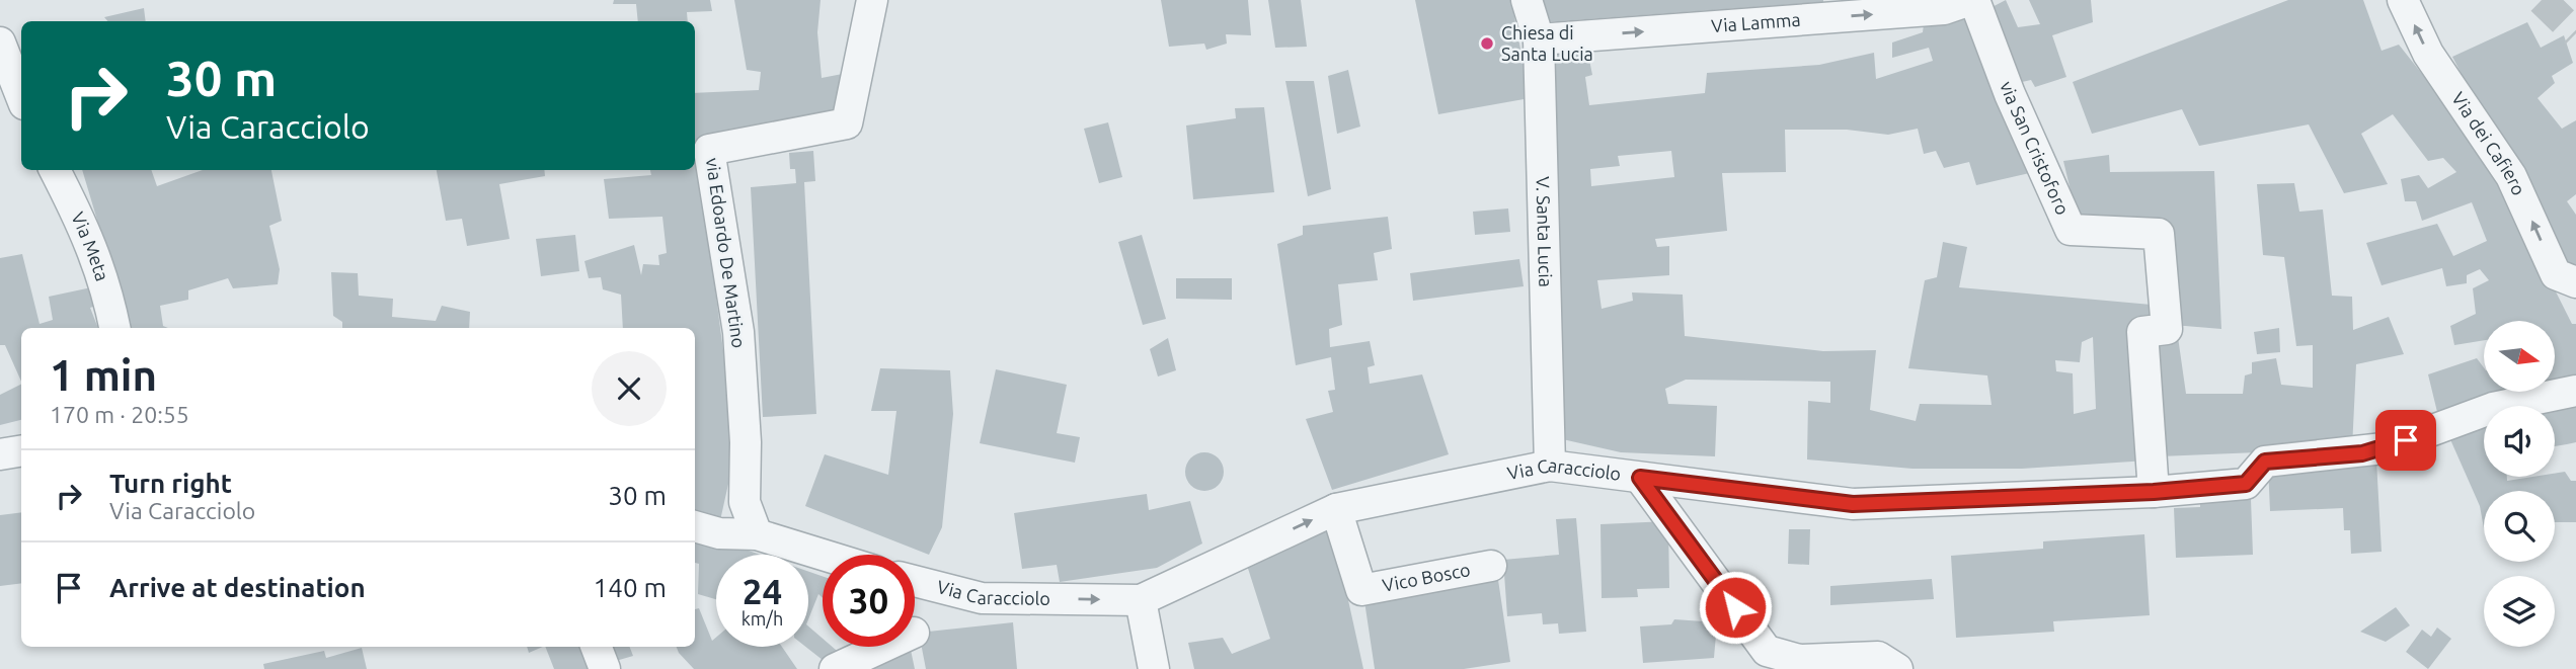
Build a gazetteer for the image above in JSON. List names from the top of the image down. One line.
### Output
{"streets":{"street":["Via Lamma","Via dei Cafiero","via San Cristoforo","V. Santa Lucia","Via Meta","via Edoardo De Martino","Via Caracciolo","Vico Bosco"]},"crossings":[["Via Lamma","via San Cristoforo"],["Via Lamma","V. Santa Lucia"],["via San Cristoforo","Via Caracciolo"],["V. Santa Lucia","Via Caracciolo"],["Via Caracciolo","Vico Bosco"]],"one_way":["Via Lamma","Via dei Cafiero"],"places":["Chiesa di Santa Lucia"],"north":"right","page":{"turn":["30 m","Via Caracciolo"],"heading":["1 min","170 m · 20:55"],"list":[{"name":"Turn right","note":"Via Caracciolo","value":"30 m"},{"name":"Arrive at destination","value":"140 m"}],"speed":"24 km/h","limit":"30"}}
